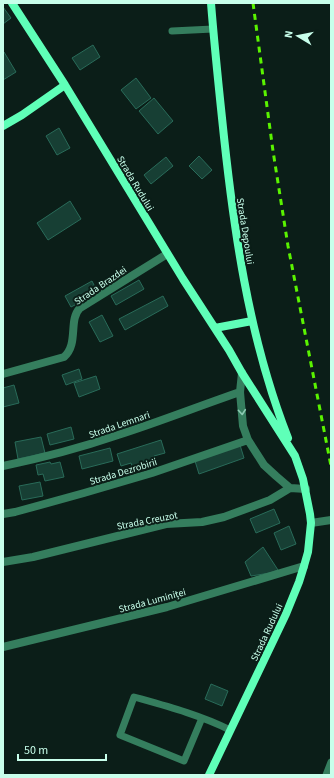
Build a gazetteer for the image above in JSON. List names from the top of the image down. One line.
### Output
{"streets":{"main road":["Strada Rudului","Strada Depoului"],"street":["Strada Brazdei","Strada Lemnari","Strada Dezrobirii","Strada Creuzot","Strada Luminiței"]},"crossings":[["Strada Rudului","Strada Depoului"],["Strada Rudului","Strada Brazdei"],["Strada Rudului","Strada Luminiței"]],"scale_bar":"50 m","north":"left"}
